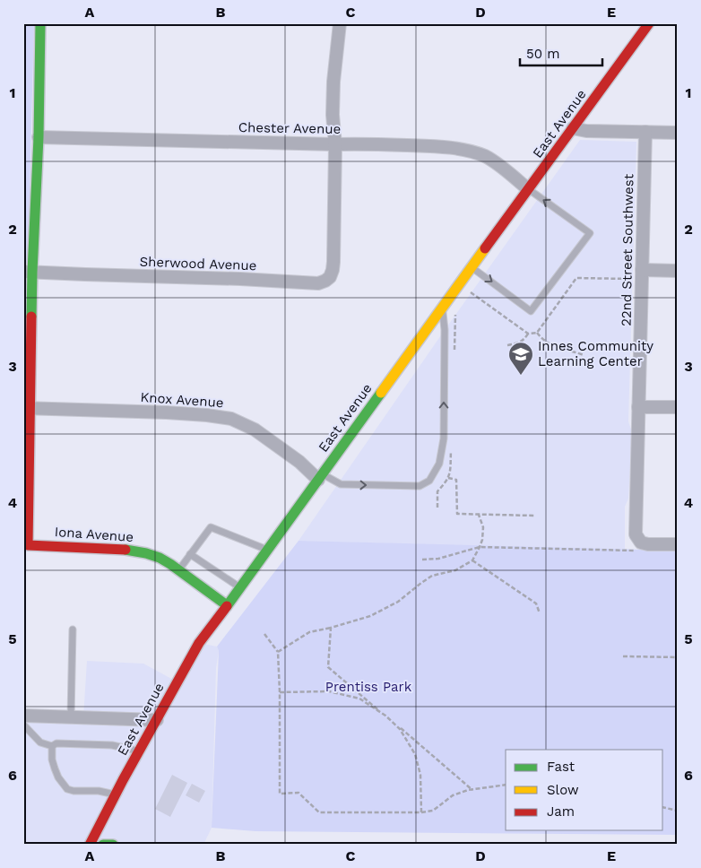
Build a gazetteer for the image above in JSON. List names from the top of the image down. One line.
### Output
{"streets":{"main road":["East Avenue","Iona Avenue"],"street":["Chester Avenue","22nd Street Southwest","Sherwood Avenue","Knox Avenue"]},"crossings":[["East Avenue","Chester Avenue"],["East Avenue","Knox Avenue"],["East Avenue","Iona Avenue"],["Chester Avenue","Sherwood Avenue"]],"parks":["Prentiss Park"],"places":{"school or university":["Innes Community Learning Center"]},"legend":["Fast","Slow","Jam"],"scale_bar":"50 m","grid":{"columns":["A","B","C","D","E"],"rows":["1","2","3","4","5","6"]}}
